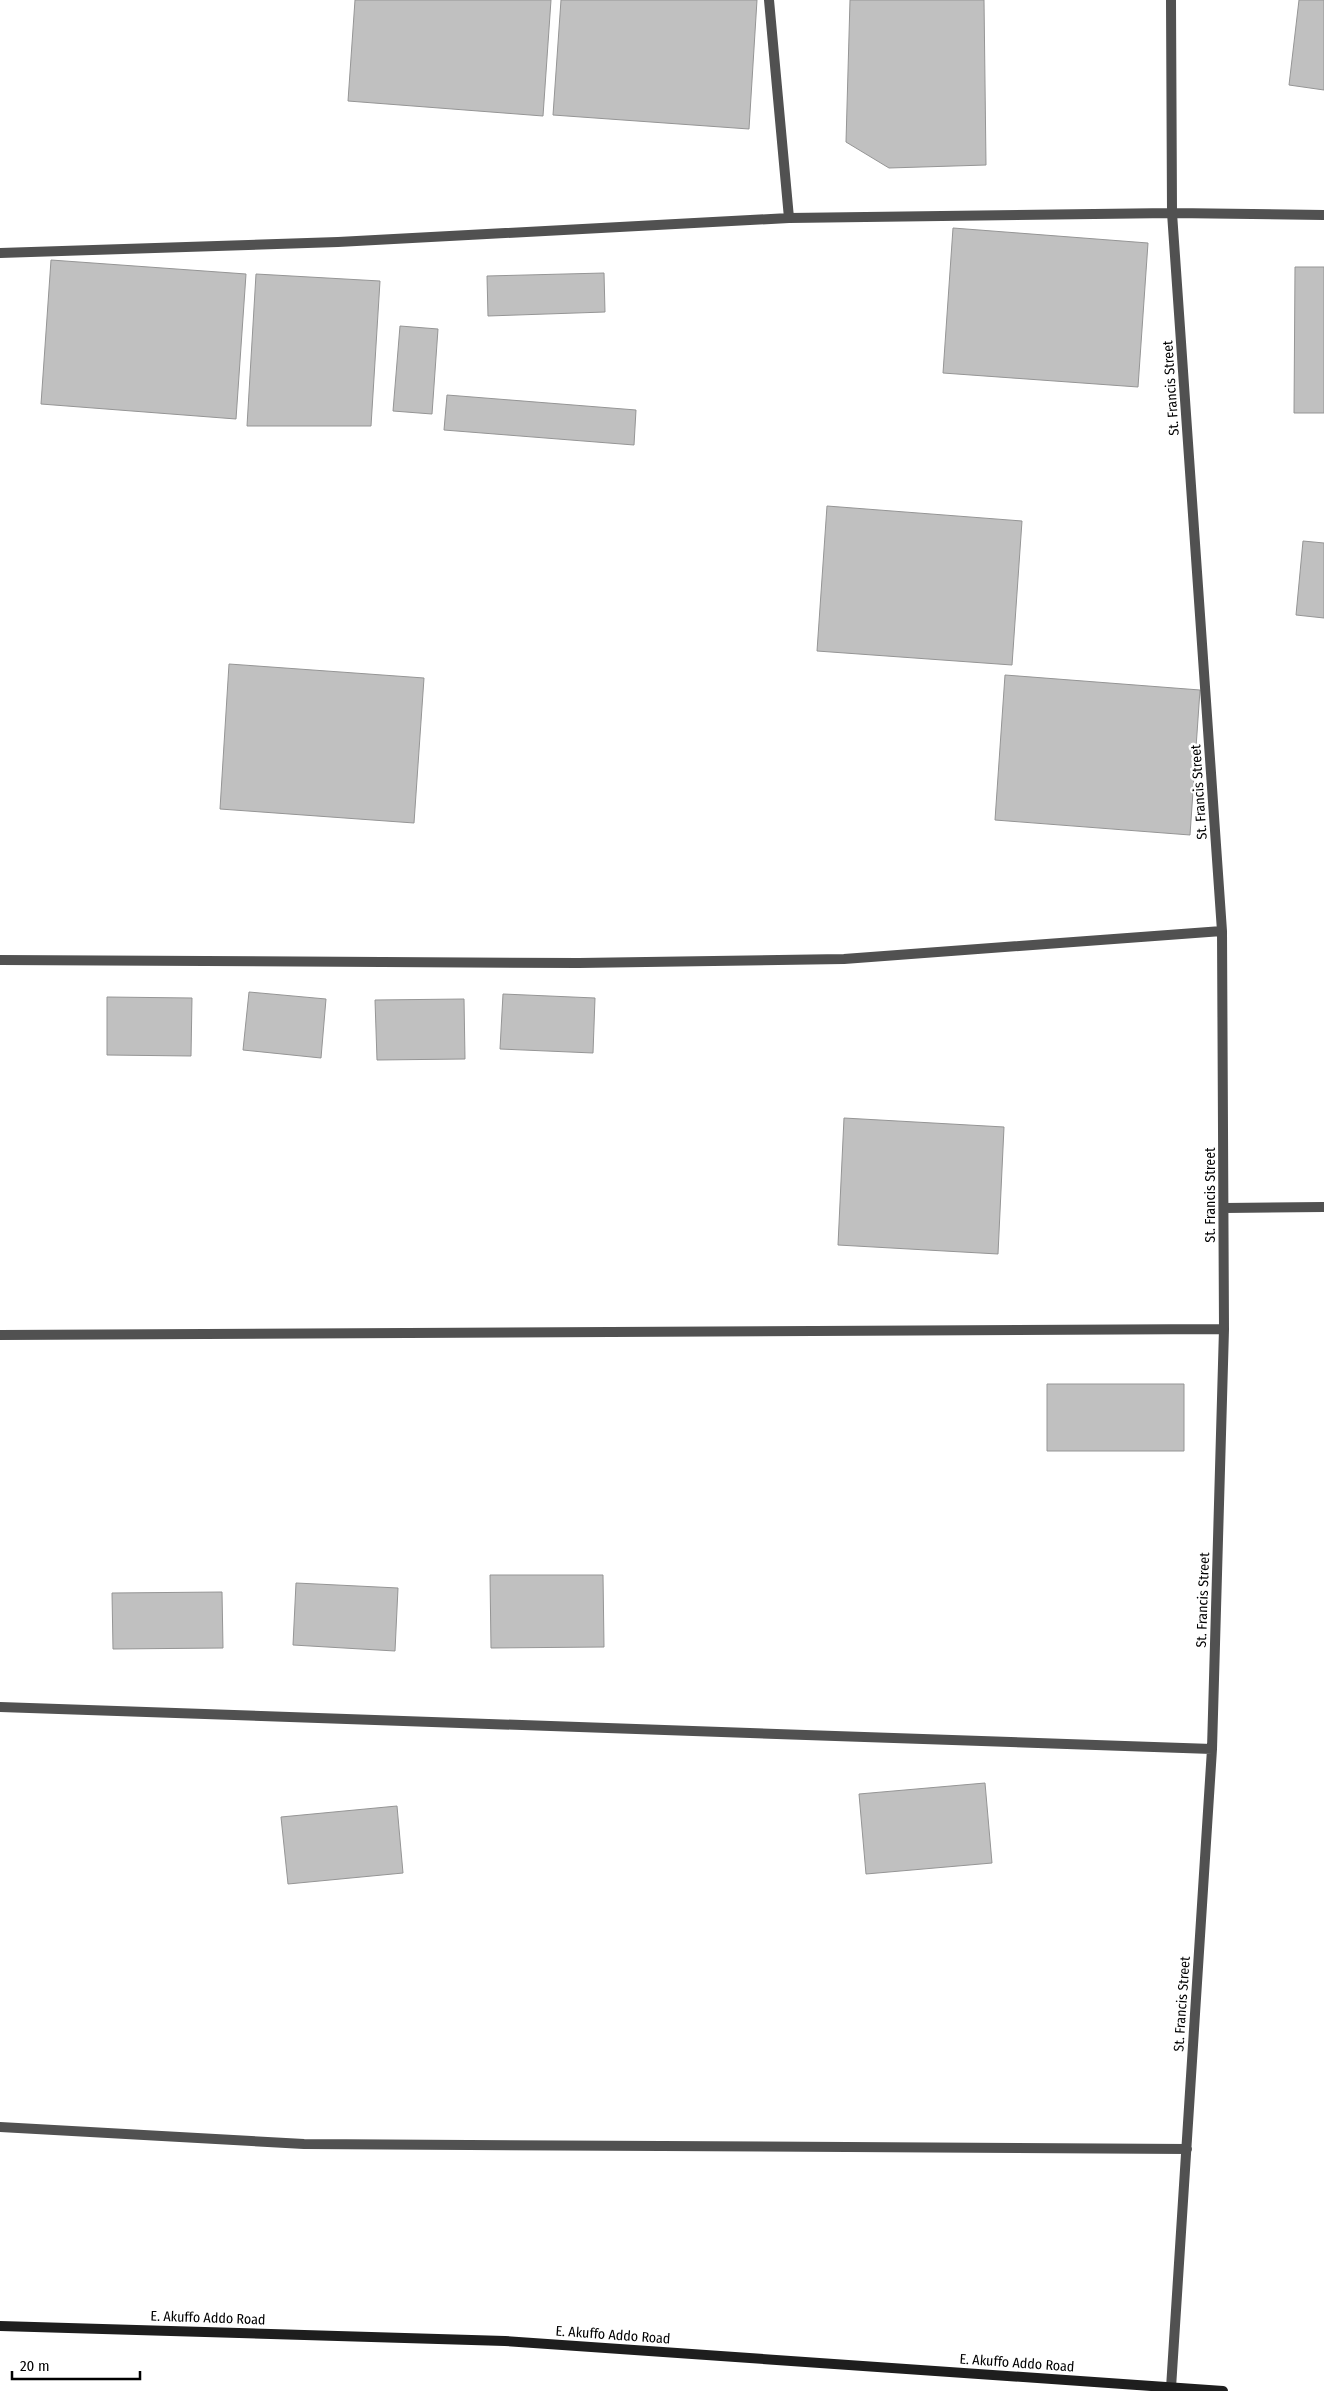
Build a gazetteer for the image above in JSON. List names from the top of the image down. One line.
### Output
{"streets":{"main road":["E. Akuffo Addo Road"],"street":["St. Francis Street"]},"crossings":[["St. Francis Street","E. Akuffo Addo Road"]],"scale_bar":"20 m"}
